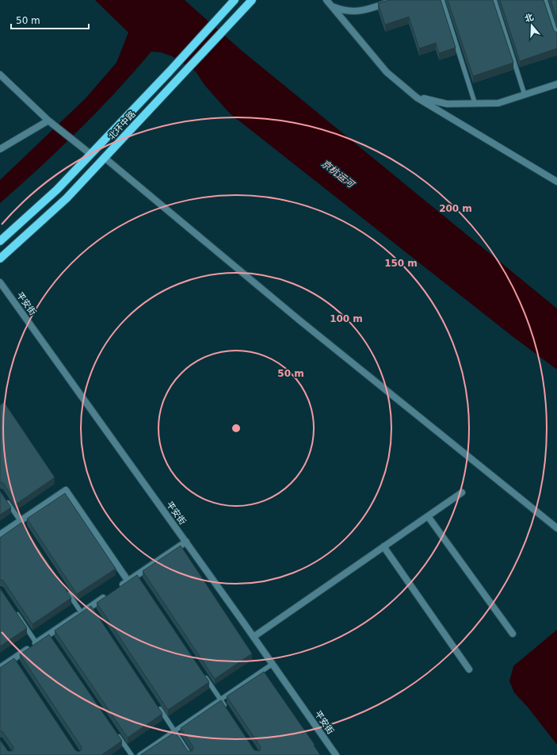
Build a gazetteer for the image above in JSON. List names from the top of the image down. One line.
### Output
{"streets":{"main road":["北环中路"],"street":["平安街"]},"water":["京杭运河"],"scale_bar":"50 m","north":"top","rings":["200 m","150 m","100 m","50 m"]}
